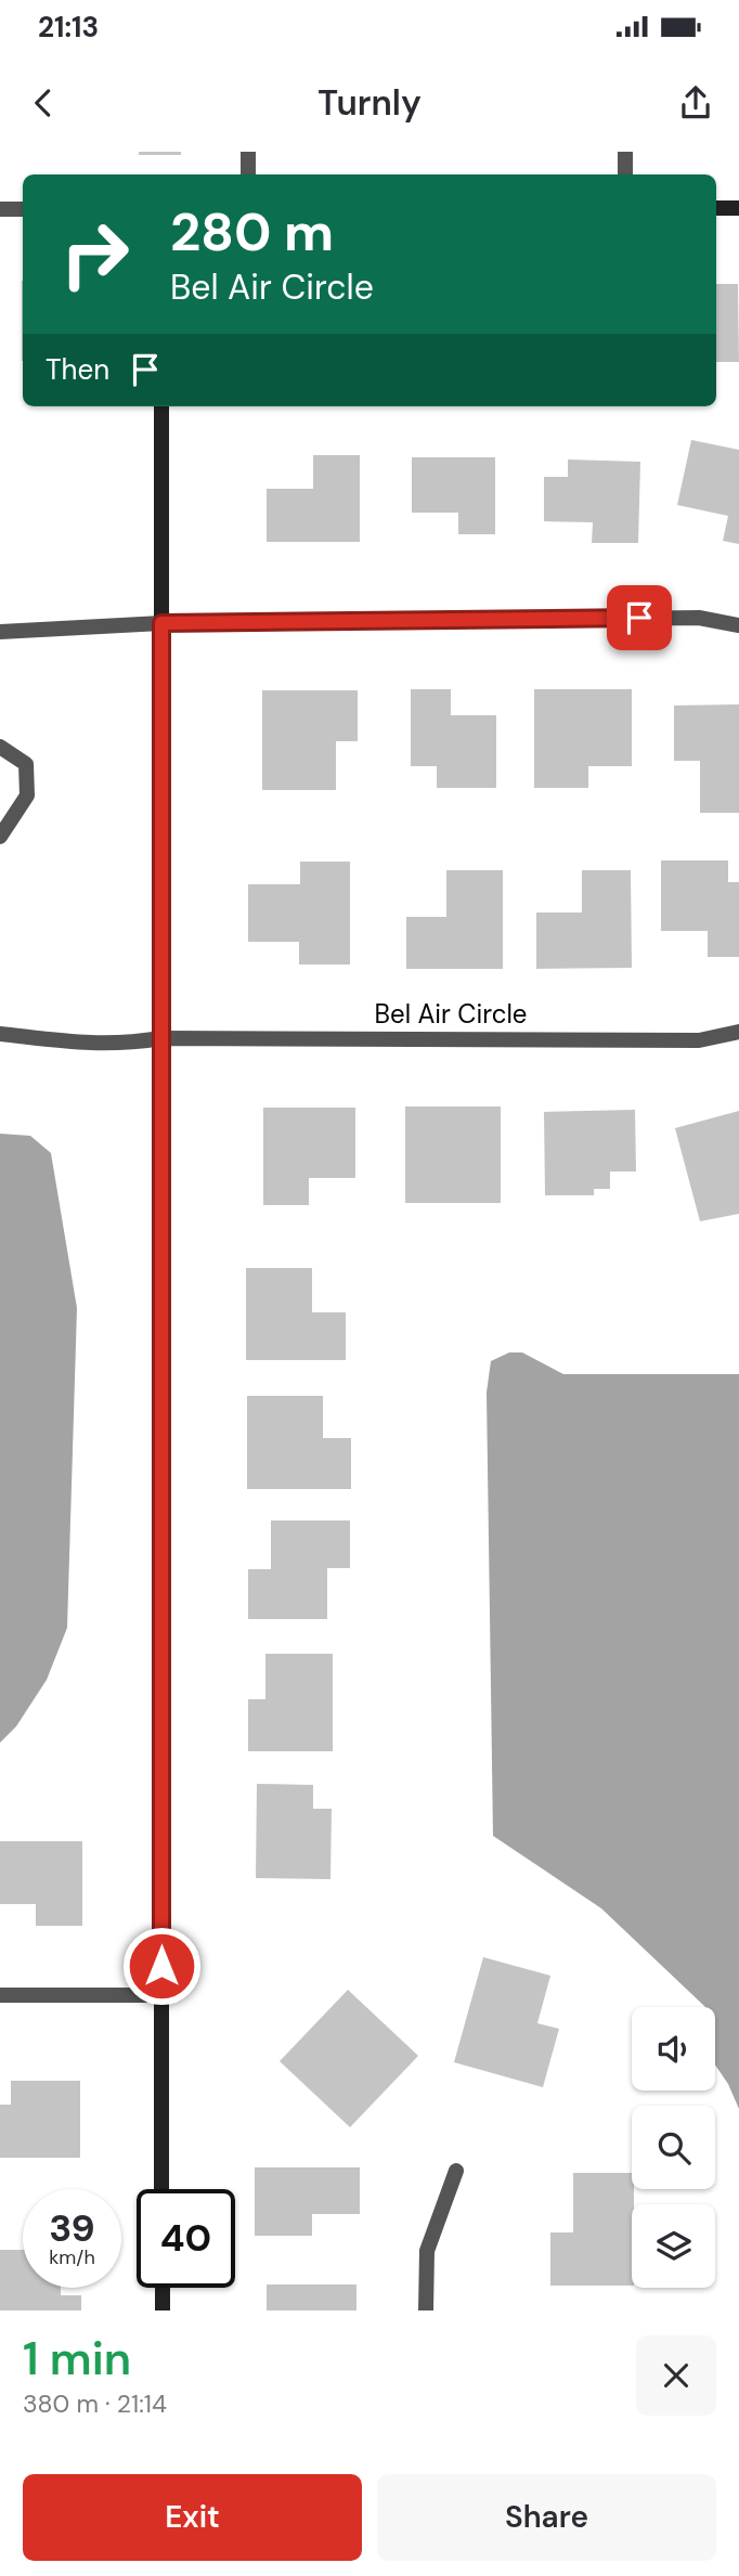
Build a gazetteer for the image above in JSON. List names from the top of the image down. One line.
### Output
{"streets":{"street":["Bel Air Circle"]},"page":{"status":"21:13","header":"Turnly","turn":["280 m","Bel Air Circle"],"then":"Then","speed":"39 km/h","limit":"40","heading":["1 min","380 m · 21:14"],"buttons":["Exit","Share"]}}
